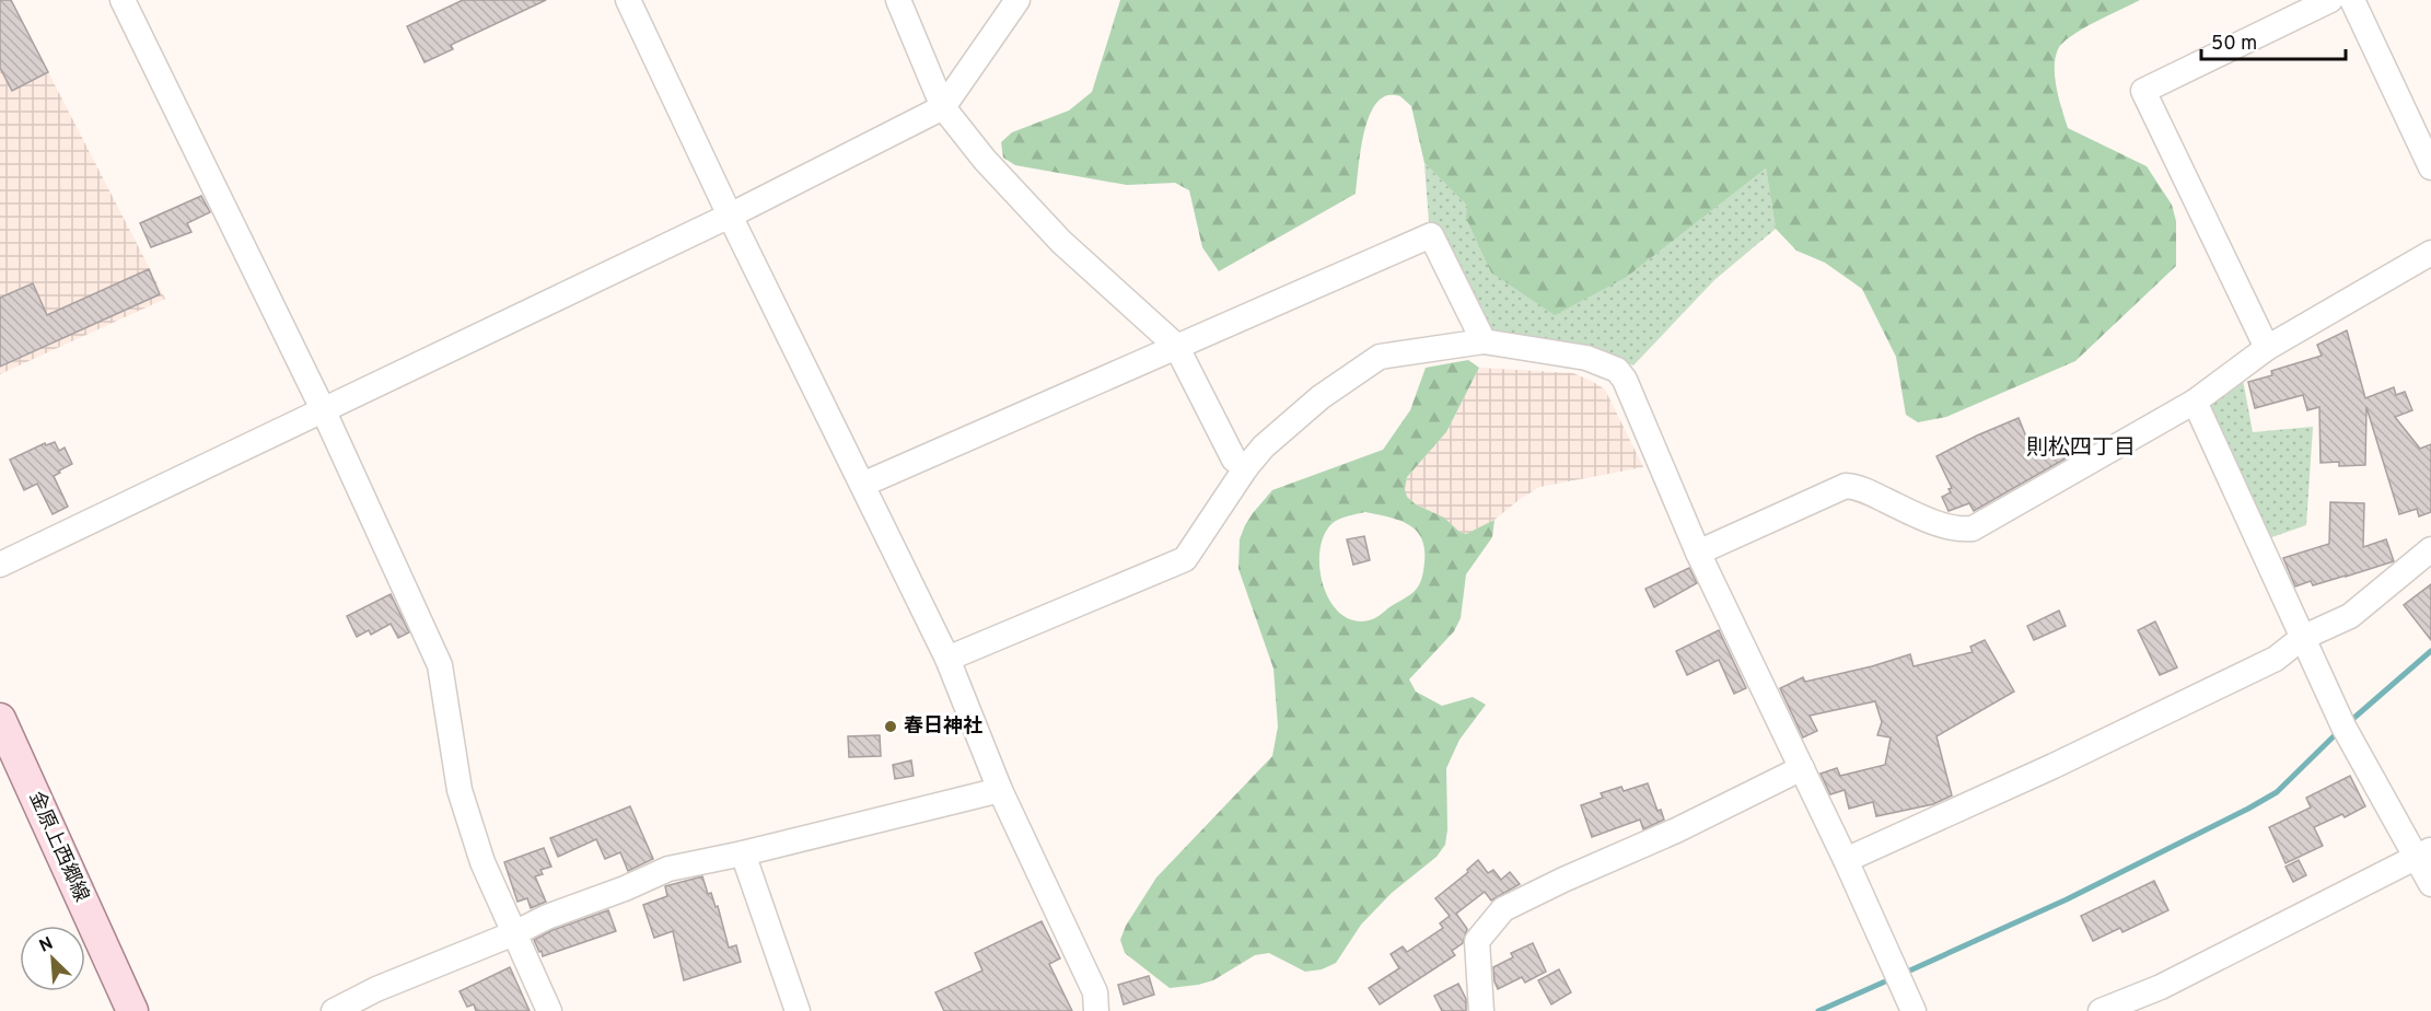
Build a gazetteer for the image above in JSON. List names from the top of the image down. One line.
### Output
{"streets":{"main road":["金原上西郷線"]},"districts":["則松四丁目"],"places":["春日神社"],"scale_bar":"50 m","north":"top left"}
